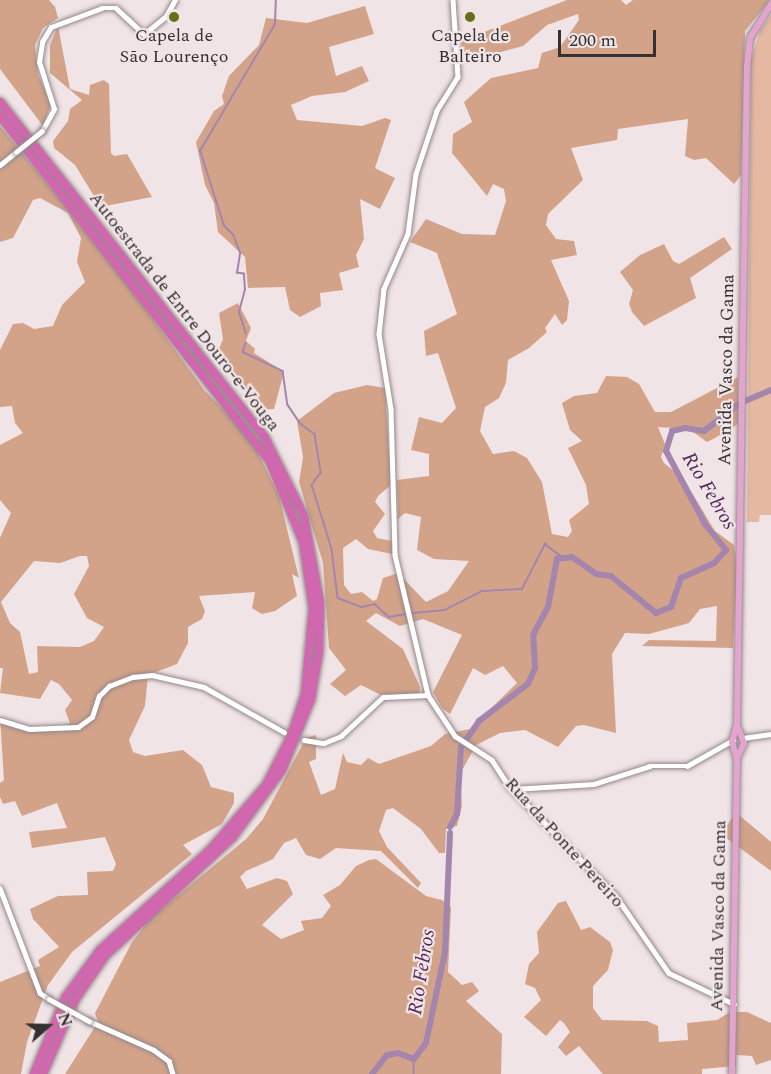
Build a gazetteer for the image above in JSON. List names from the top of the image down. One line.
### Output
{"streets":{"highway":["Autoestrada de Entre Douro-e-Vouga"],"main road":["Avenida Vasco da Gama"],"street":["Rua da Ponte Pereiro"]},"crossings":[["Avenida Vasco da Gama","Rua da Ponte Pereiro"]],"water":["Rio Febros"],"places":["Capela de São Lourenço","Capela de Balteiro"],"scale_bar":"200 m","north":"right"}
